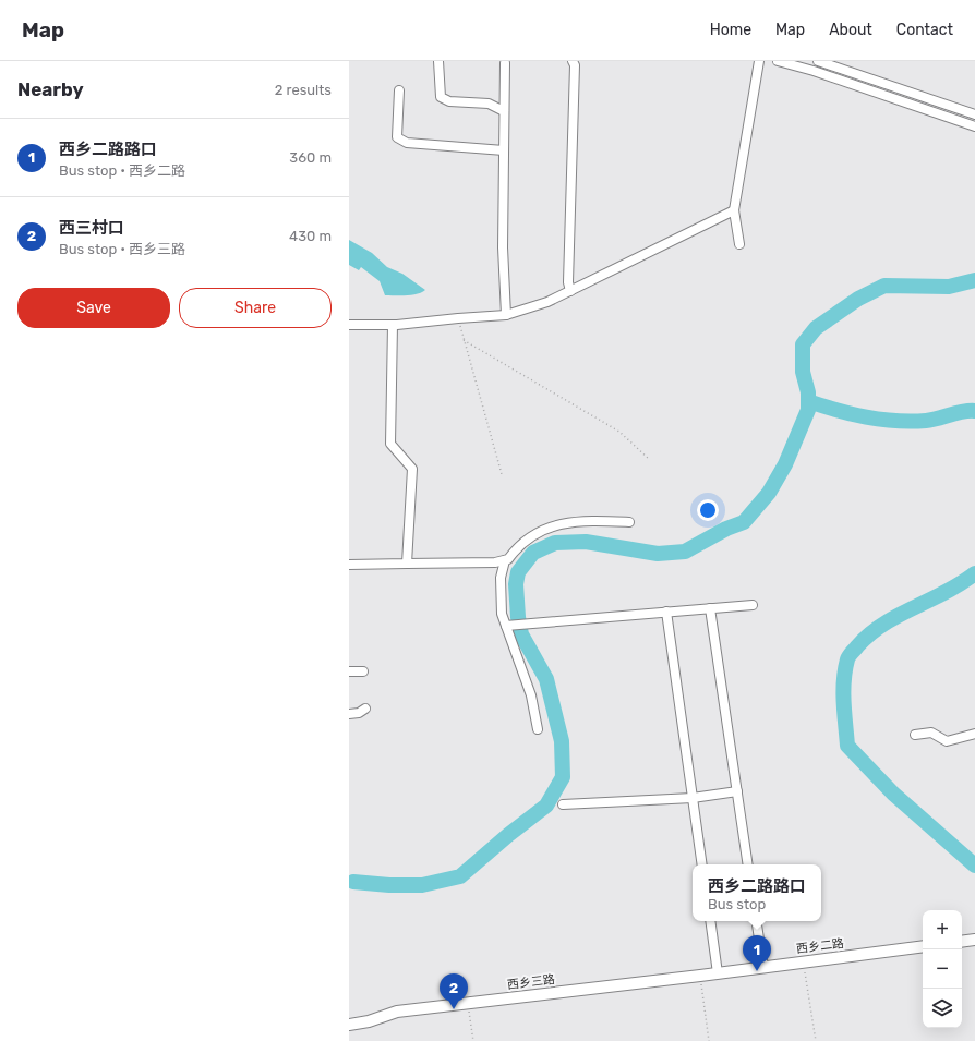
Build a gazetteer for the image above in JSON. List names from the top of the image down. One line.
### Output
{"streets":{"street":["西乡二路","西乡三路"]},"crossings":[["西乡二路","西乡三路"]],"page":{"header":"Map","nav":["Home","Map","About","Contact"],"heading":["Nearby","2 results"],"list":[{"mark":"1","name":"西乡二路路口","note":"Bus stop · 西乡二路","value":"360 m"},{"mark":"2","name":"西三村口","note":"Bus stop · 西乡三路","value":"430 m"}],"buttons":["Save","Share"],"popup":["西乡二路路口","Bus stop"],"map_buttons":["+","−"],"pins":["1","2"]}}
